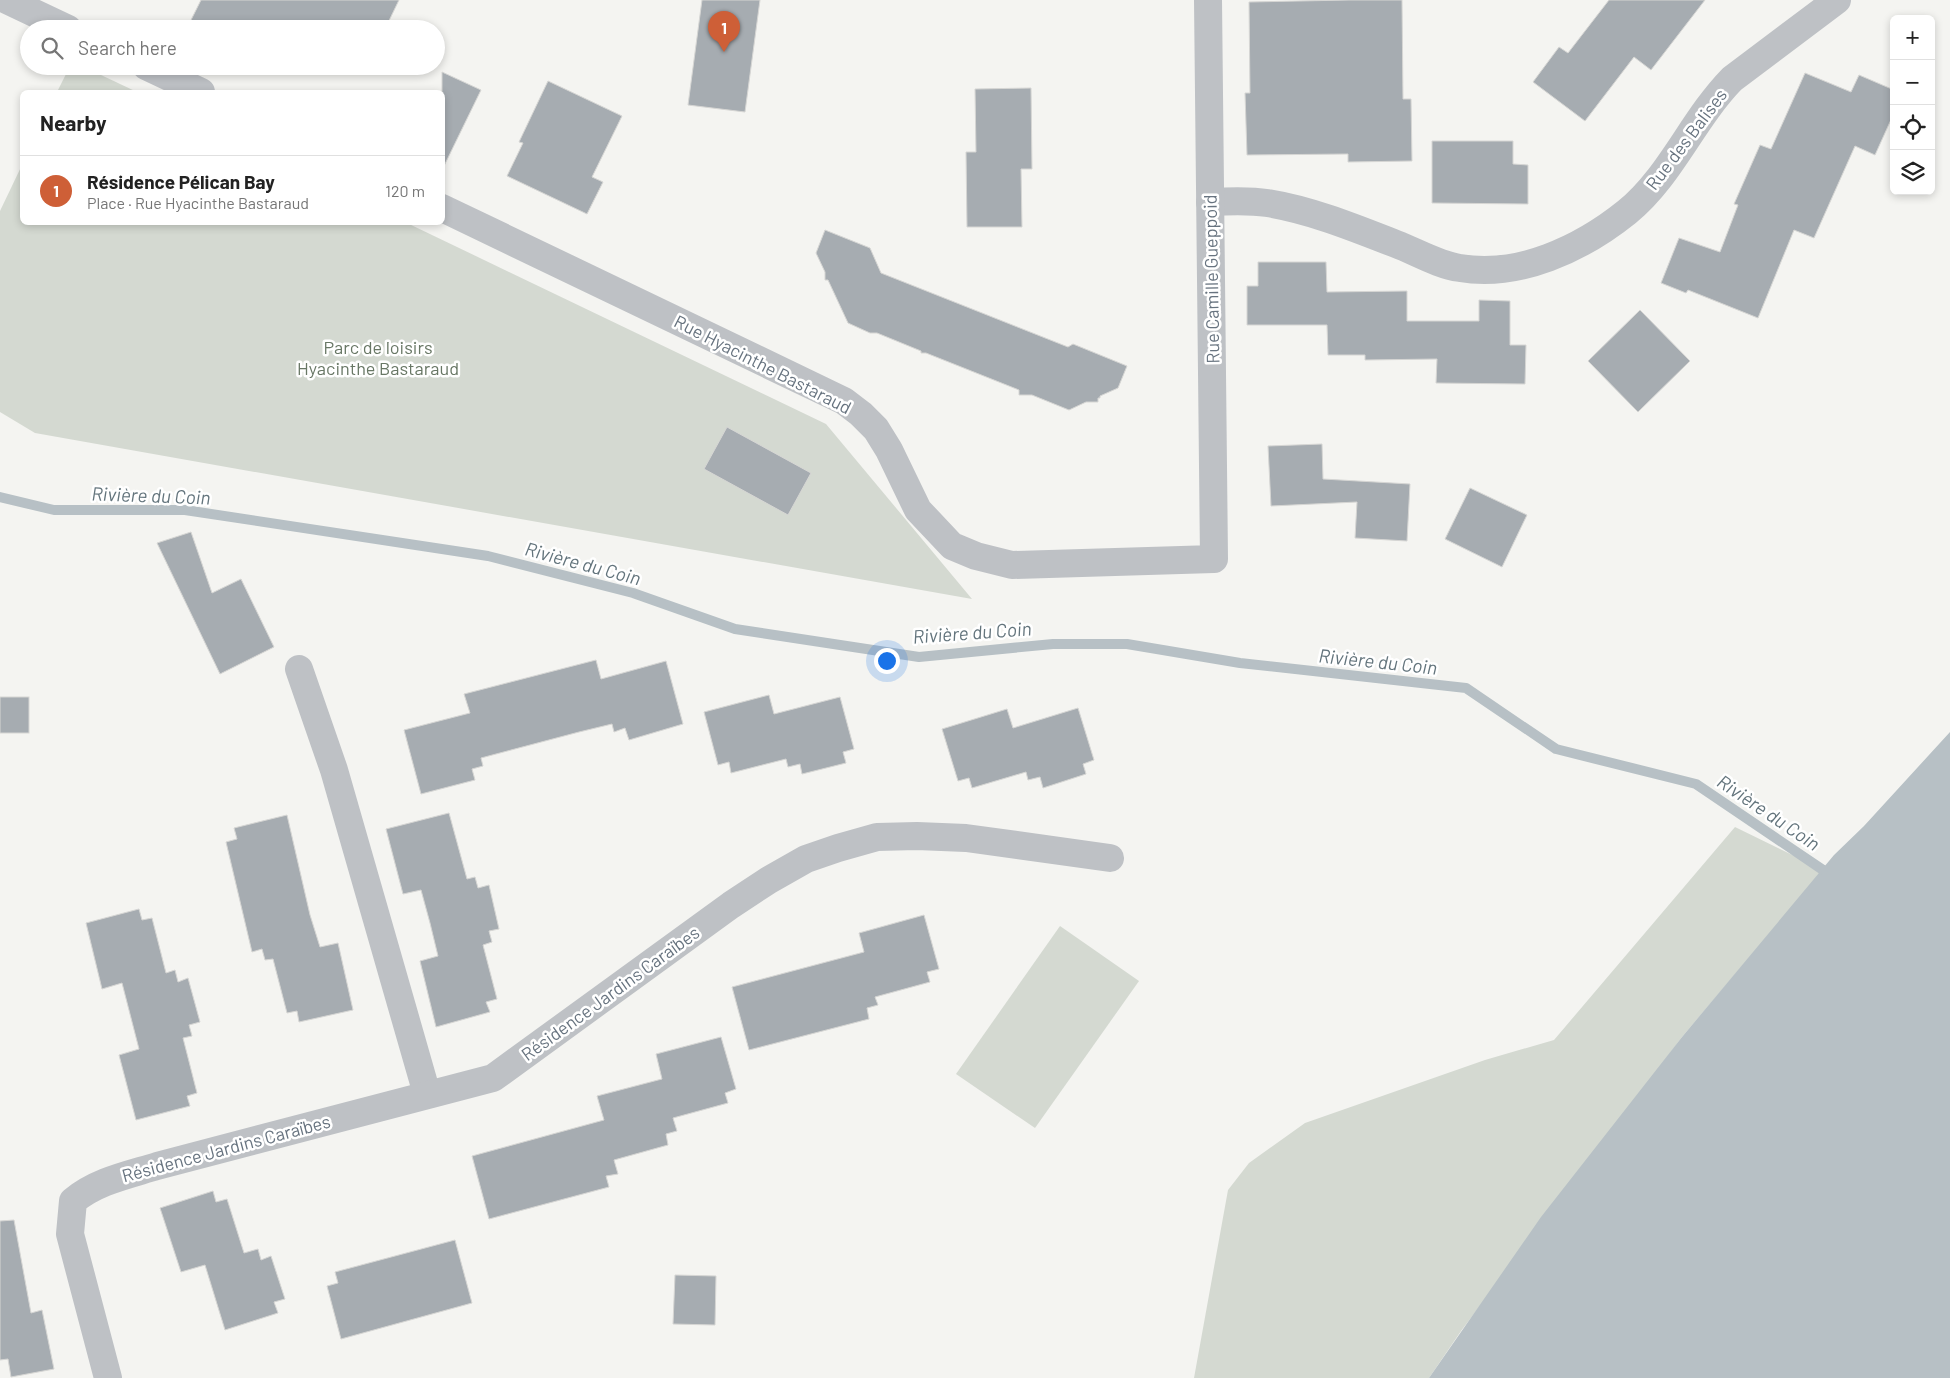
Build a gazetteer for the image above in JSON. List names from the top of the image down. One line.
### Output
{"streets":{"street":["Rue des Balises","Rue Camille Gueppoid","Rue Hyacinthe Bastaraud","Résidence Jardins Caraïbes"]},"crossings":[["Rue des Balises","Rue Camille Gueppoid"],["Rue Camille Gueppoid","Rue Hyacinthe Bastaraud"]],"water":["Rivière du Coin"],"parks":["Parc de loisirs Hyacinthe Bastaraud"],"page":{"pins":"1","map_buttons":["+","−"],"search":"Search here","heading":"Nearby","list":[{"mark":"1","name":"Résidence Pélican Bay","note":"Place · Rue Hyacinthe Bastaraud","value":"120 m"}]}}
